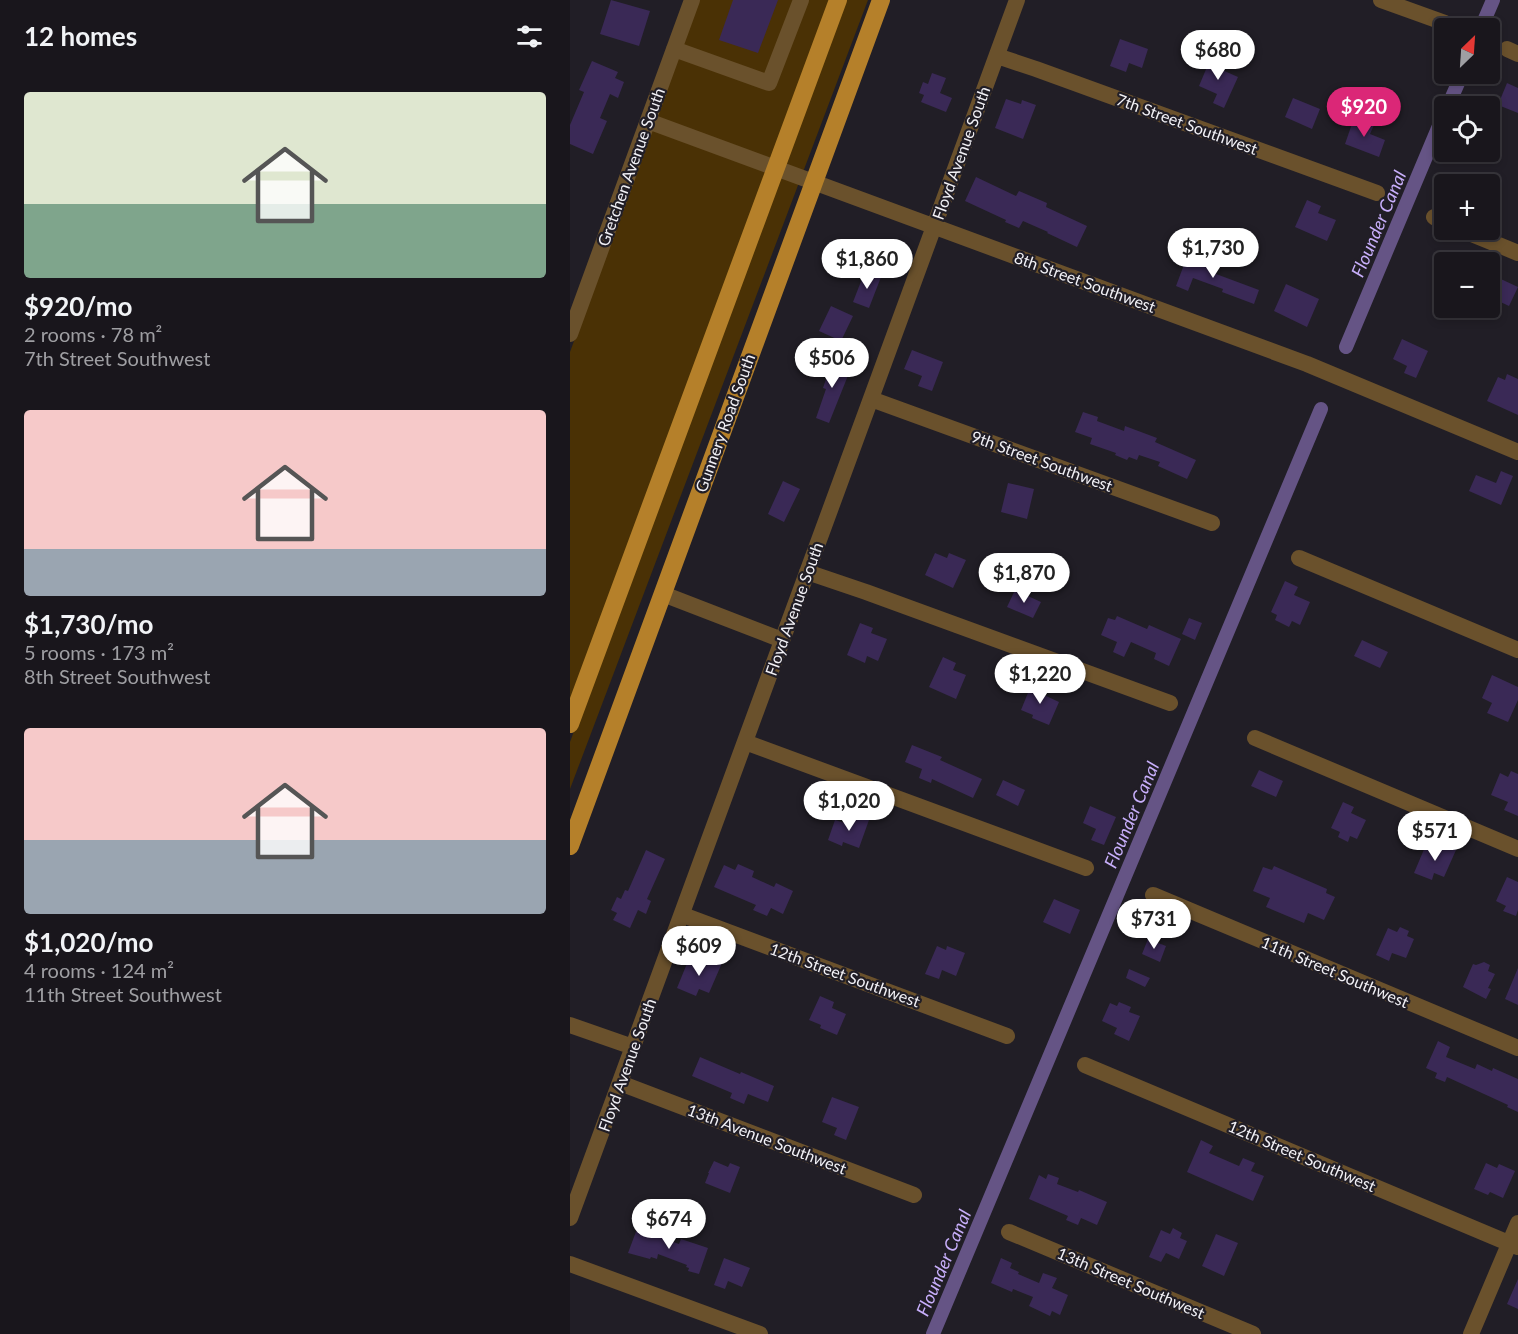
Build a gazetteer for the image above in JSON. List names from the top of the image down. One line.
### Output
{"streets":{"main road":["Gunnery Road South"],"street":["7th Street Southwest","Floyd Avenue South","Gretchen Avenue South","8th Street Southwest","9th Street Southwest","11th Street Southwest","12th Street Southwest","13th Avenue Southwest","13th Street Southwest"]},"crossings":[["7th Street Southwest","Floyd Avenue South"],["Floyd Avenue South","8th Street Southwest"],["Floyd Avenue South","9th Street Southwest"],["Floyd Avenue South","12th Street Southwest"],["Floyd Avenue South","13th Avenue Southwest"],["Gretchen Avenue South","8th Street Southwest"],["8th Street Southwest","Gunnery Road South"]],"water":["Flounder Canal"],"north":"top right","page":{"heading":"12 homes","map_buttons":["+","−"],"price":["$680","$920","$1,730","$1,860","$506","$1,870","$1,220","$1,020","$571","$731","$609","$674"],"list":[{"name":"$920/mo","note":"2 rooms · 78 m² · 7th Street Southwest"},{"name":"$1,730/mo","note":"5 rooms · 173 m² · 8th Street Southwest"},{"name":"$1,020/mo","note":"4 rooms · 124 m² · 11th Street Southwest"}]}}
